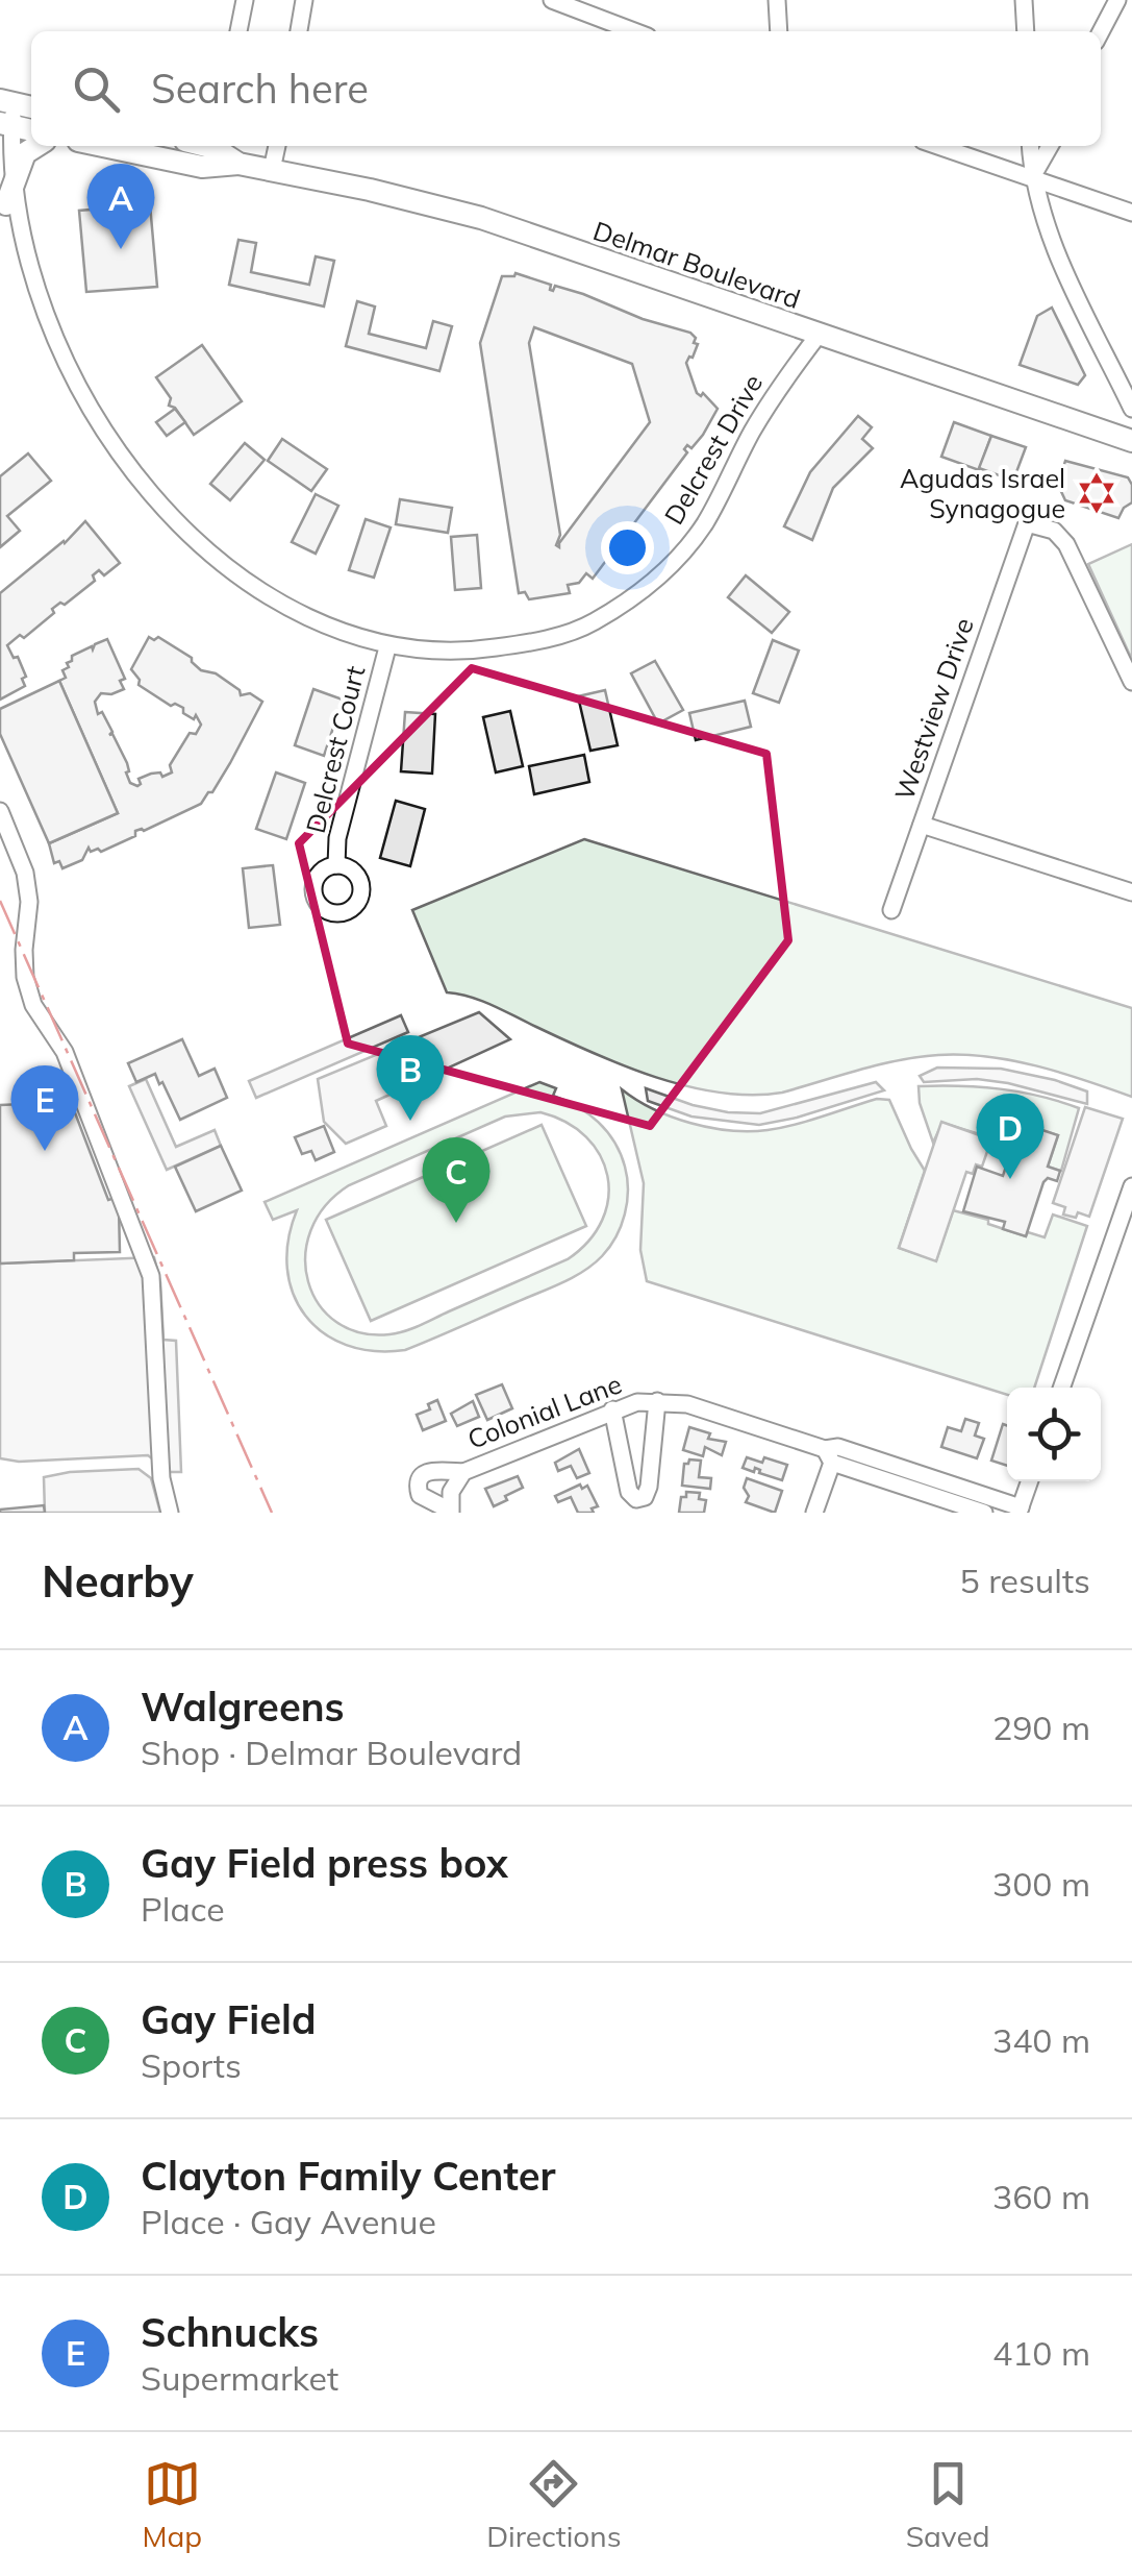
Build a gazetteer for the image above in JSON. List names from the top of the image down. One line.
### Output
{"streets":{"main road":["Delmar Boulevard"],"street":["Delcrest Drive","Westview Drive","Delcrest Court","Colonial Lane"]},"crossings":[["Delmar Boulevard","Delcrest Drive"],["Delcrest Drive","Delcrest Court"]],"places":{"synagogue":["Agudas Israel Synagogue"]},"page":{"search":"Search here","pins":["A","B","E","D","C"],"heading":["Nearby","5 results"],"list":[{"mark":"A","name":"Walgreens","note":"Shop · Delmar Boulevard","value":"290 m"},{"mark":"B","name":"Gay Field press box","note":"Place","value":"300 m"},{"mark":"C","name":"Gay Field","note":"Sports","value":"340 m"},{"mark":"D","name":"Clayton Family Center","note":"Place · Gay Avenue","value":"360 m"},{"mark":"E","name":"Schnucks","note":"Supermarket","value":"410 m"}],"nav":["Map","Directions","Saved"]}}
